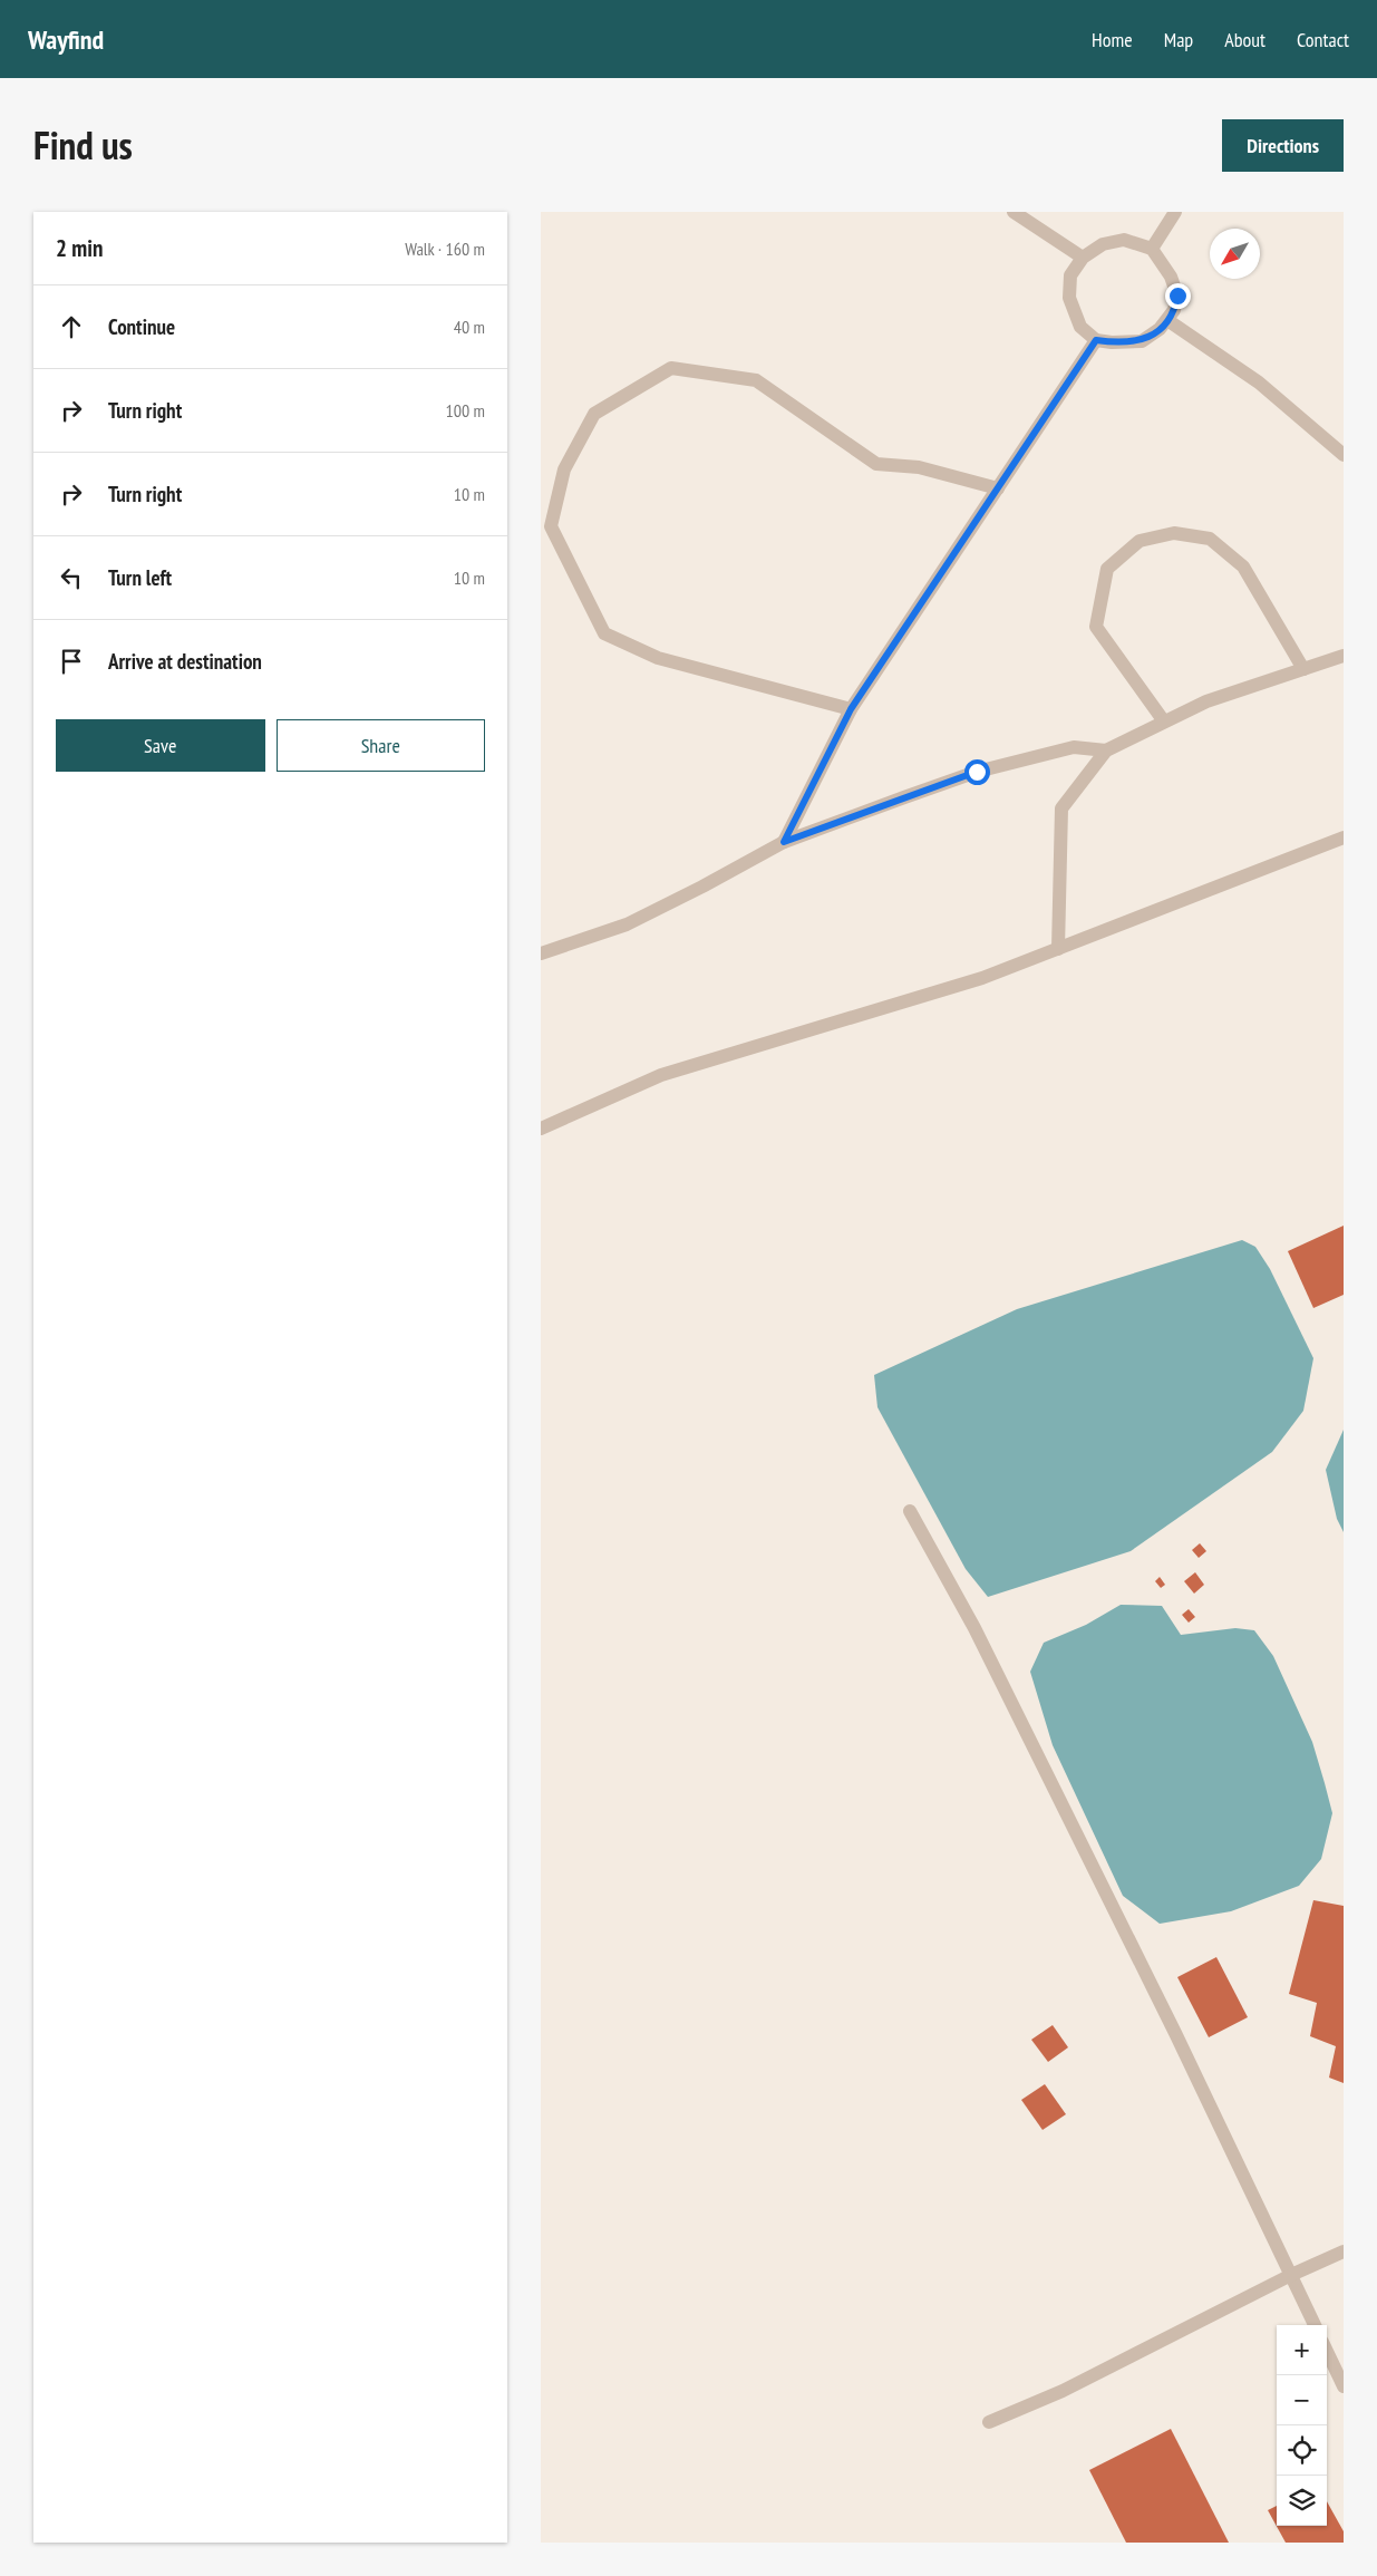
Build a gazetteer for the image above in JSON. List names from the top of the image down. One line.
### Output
{"north":"bottom left","page":{"header":"Wayfind","nav":["Home","Map","About","Contact"],"title":"Find us","buttons":["Directions",["Save","Share"]],"heading":["2 min","Walk · 160 m"],"list":[["Continue","40 m"],["Turn right","100 m"],["Turn right","10 m"],["Turn left","10 m"],"Arrive at destination"],"map_buttons":["+","−"]}}
